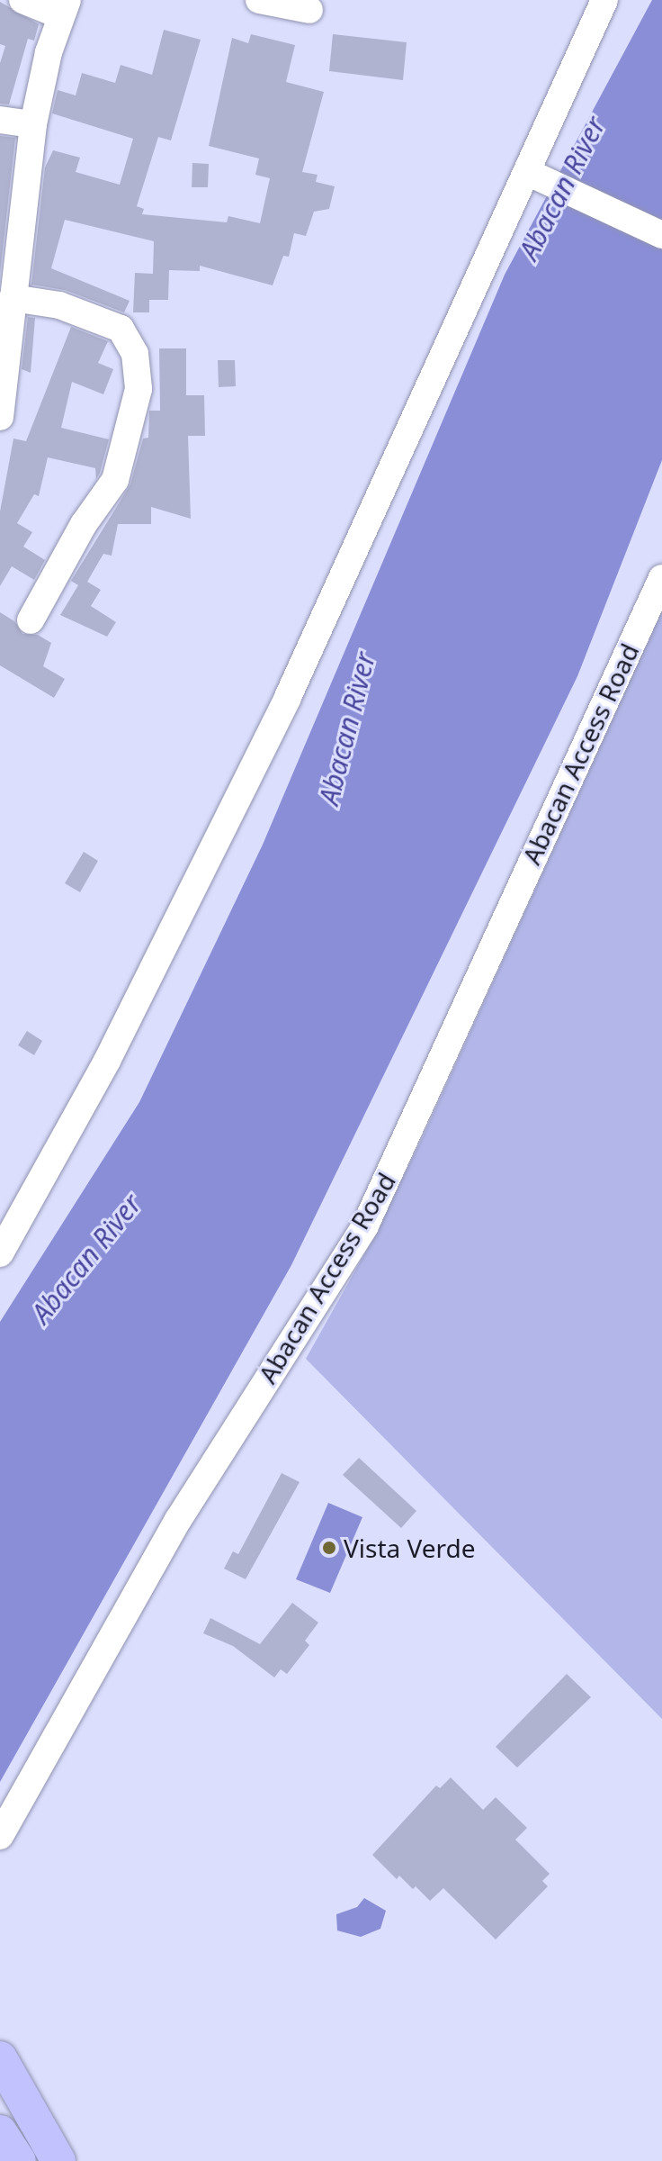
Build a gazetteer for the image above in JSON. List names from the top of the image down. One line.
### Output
{"streets":{"street":["Abacan Access Road"]},"water":["Abacan River"],"places":["Vista Verde"]}
